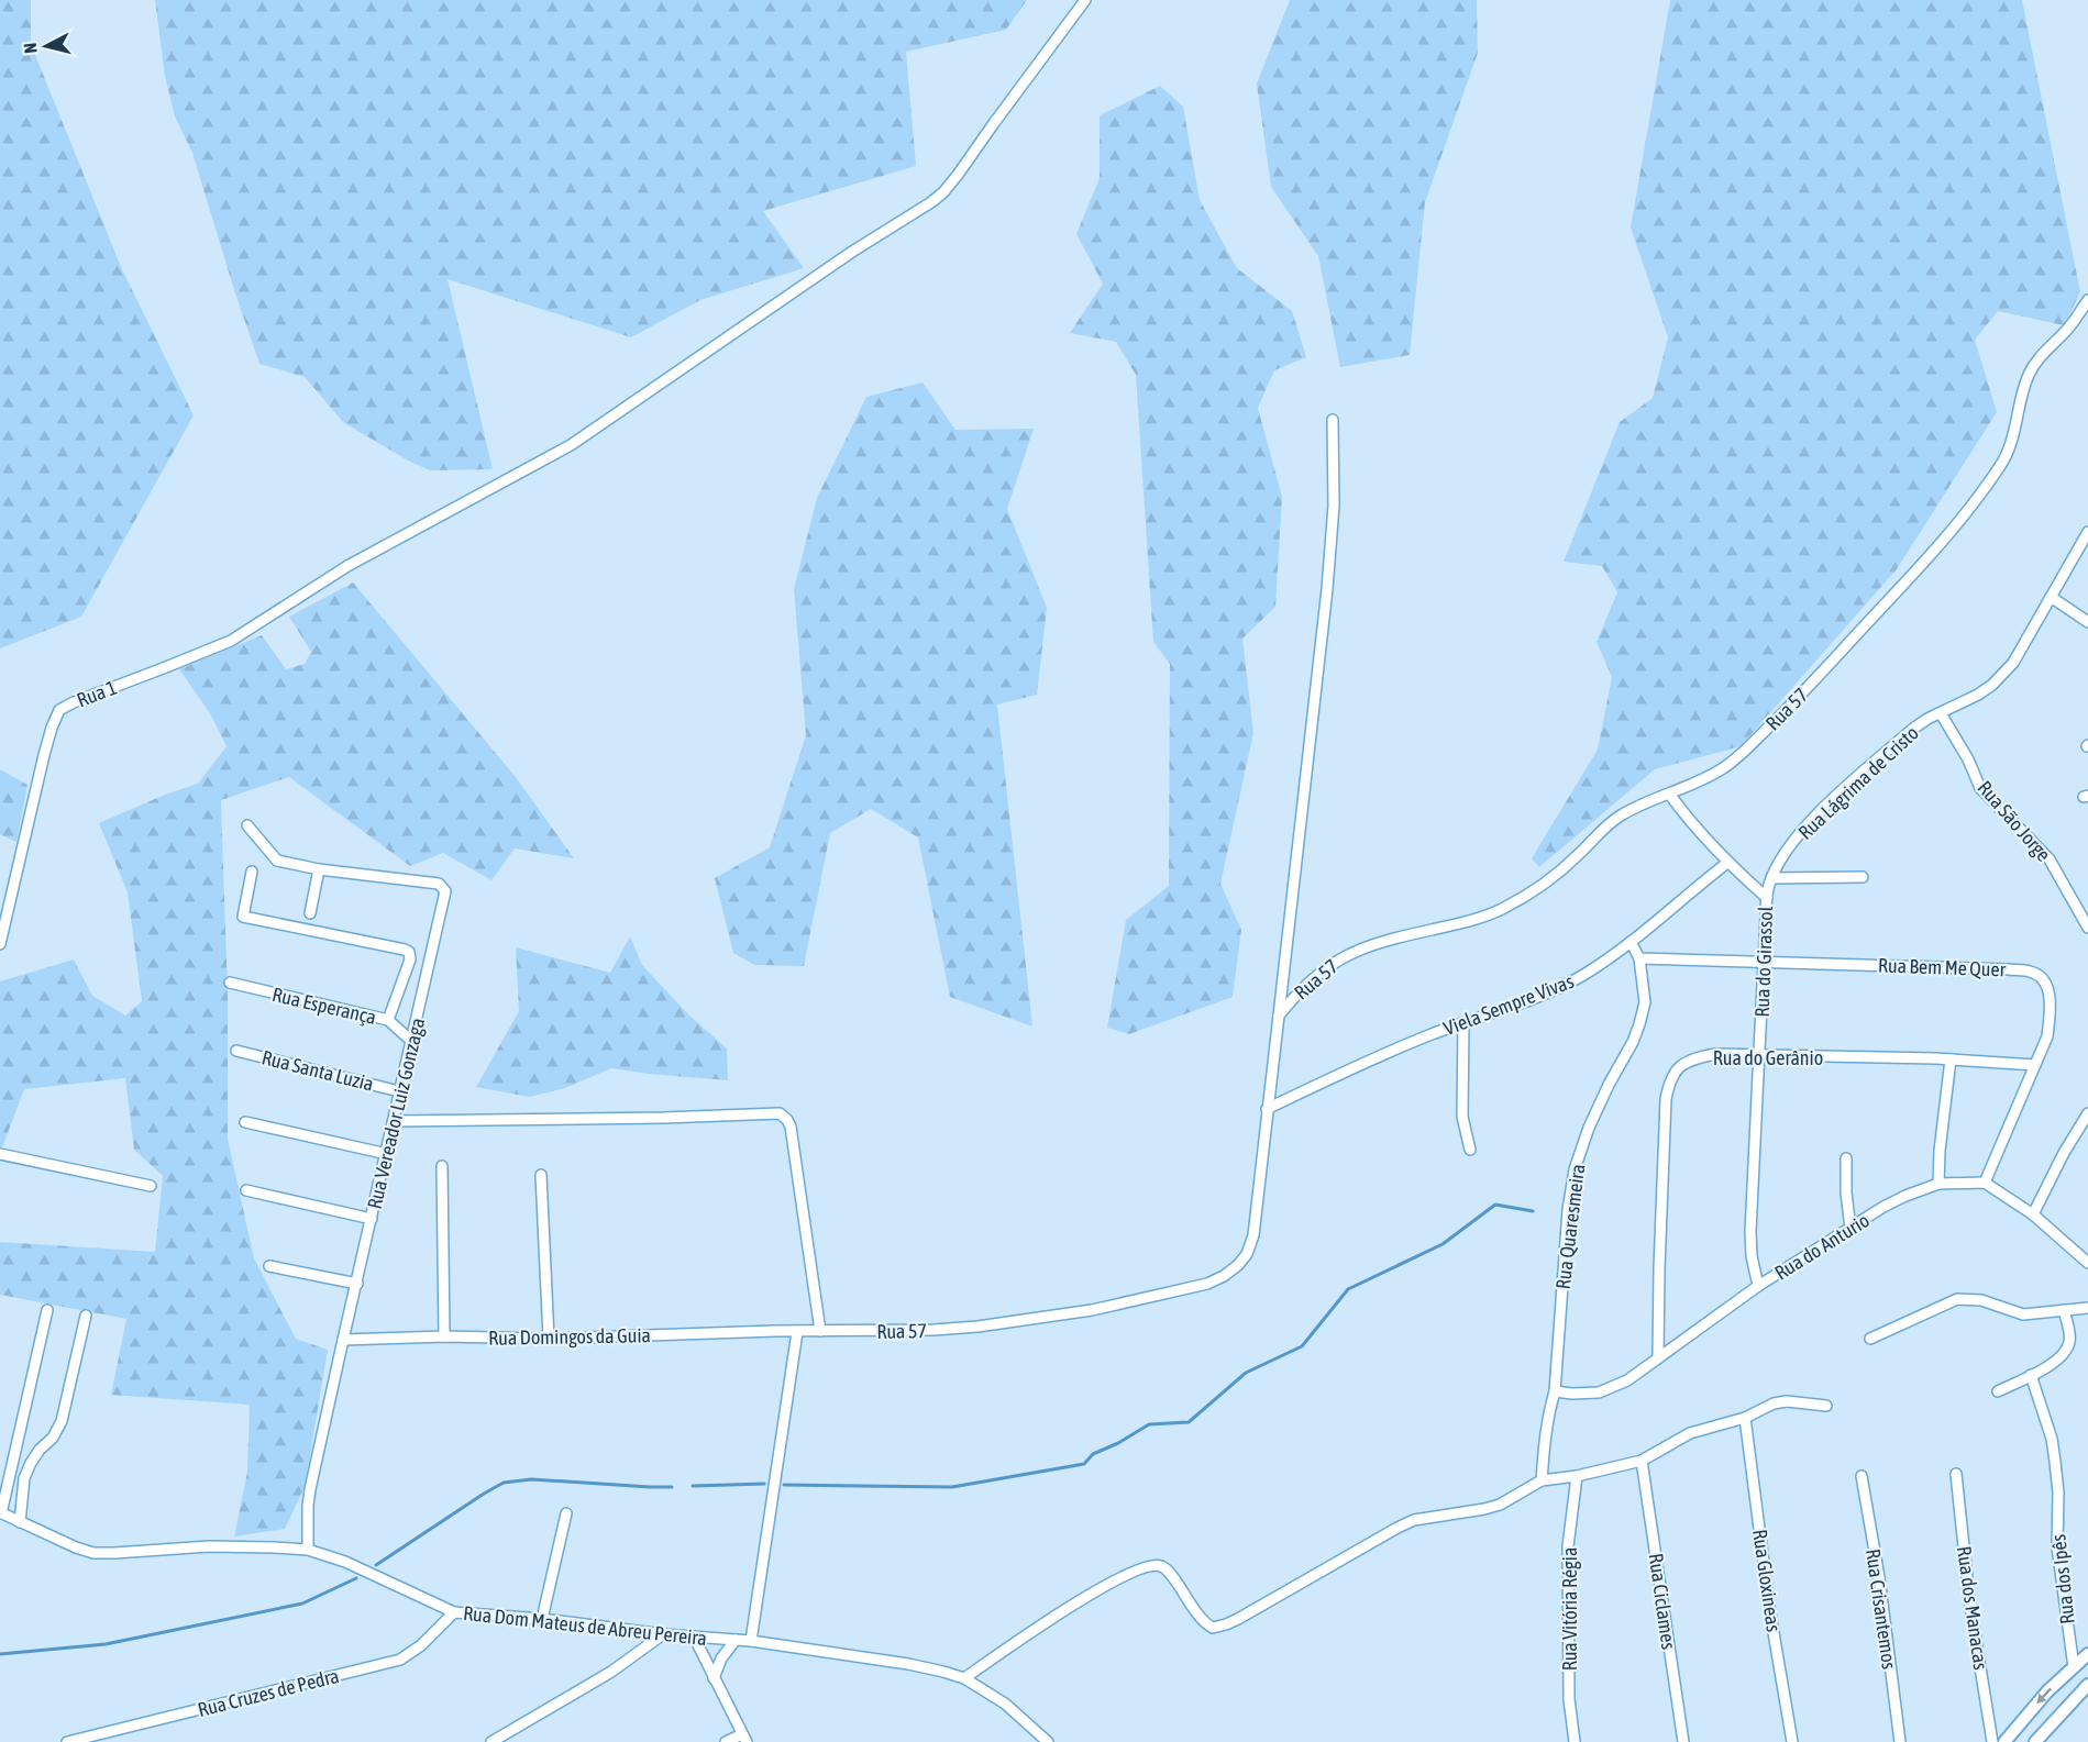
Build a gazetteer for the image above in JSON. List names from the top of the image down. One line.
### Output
{"streets":{"street":["Rua 1","Rua 57","Rua Lágrima de Cristo","Rua São Jorge","Rua do Girassol","Rua Bem Me Quer","Viela Sempre Vivas","Rua Esperança","Rua do Gerânio","Rua Santa Luzia","Rua Vereador Luiz Gonzaga","Rua Quaresmeira","Rua do Anturio","Rua Domingos da Guia","Rua dos Ipês","Rua Gloxineas","Rua Ciclames","Rua dos Manacas","Rua Vitória Régia","Rua Crisantemos","Rua Dom Mateus de Abreu Pereira","Rua Cruzes de Pedra"]},"crossings":[["Rua 57","Rua do Girassol"],["Rua 57","Viela Sempre Vivas"],["Rua 57","Rua Domingos da Guia"],["Rua Lágrima de Cristo","Rua São Jorge"],["Rua Lágrima de Cristo","Rua do Girassol"],["Rua do Girassol","Rua Bem Me Quer"],["Rua do Girassol","Viela Sempre Vivas"],["Rua do Girassol","Rua do Gerânio"],["Rua do Girassol","Rua do Anturio"],["Rua Bem Me Quer","Rua do Gerânio"],["Rua Bem Me Quer","Rua Quaresmeira"],["Rua Bem Me Quer","Rua do Anturio"],["Rua Esperança","Rua Vereador Luiz Gonzaga"],["Rua do Gerânio","Rua do Anturio"],["Rua Santa Luzia","Rua Vereador Luiz Gonzaga"],["Rua Vereador Luiz Gonzaga","Rua Domingos da Guia"],["Rua Vereador Luiz Gonzaga","Rua Dom Mateus de Abreu Pereira"],["Rua Quaresmeira","Rua do Anturio"],["Rua Dom Mateus de Abreu Pereira","Rua Cruzes de Pedra"]],"north":"left"}
